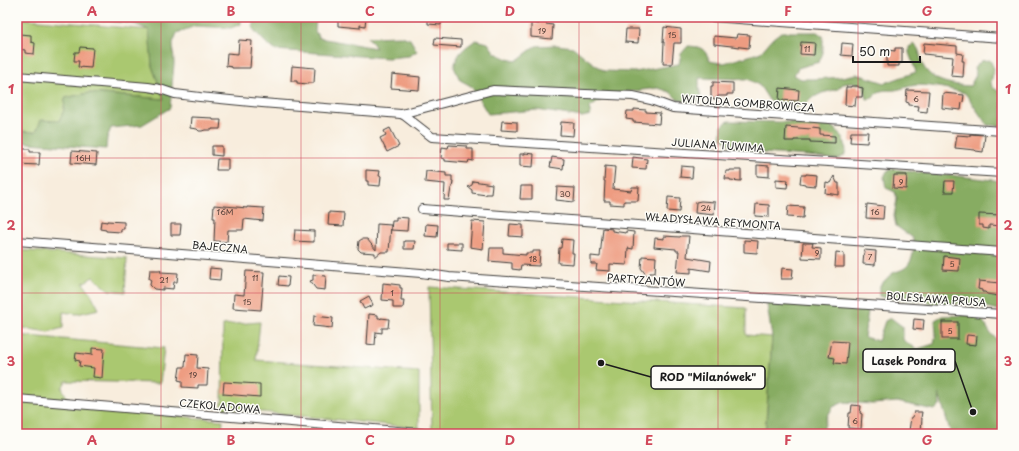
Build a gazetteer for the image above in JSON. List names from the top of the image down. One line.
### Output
{"streets":{"street":["WITOLDA GOMBROWICZA","JULIANA TUWIMA","WŁADYSŁAWA REYMONTA","BAJECZNA","PARTYZANTÓW","BOLESŁAWA PRUSA","CZEKOLADOWA"]},"crossings":[["WITOLDA GOMBROWICZA","JULIANA TUWIMA"],["BAJECZNA","PARTYZANTÓW"],["PARTYZANTÓW","BOLESŁAWA PRUSA"]],"places":["ROD \"Milanówek\"","Lasek Pondra"],"house_numbers":["19","15","11","6","16H","9","30","24","16M","16","9","7","18","5","11","21","1","15","5","19","6"],"scale_bar":"50 m","grid":{"columns":["A","B","C","D","E","F","G"],"rows":["1","2","3"]}}
